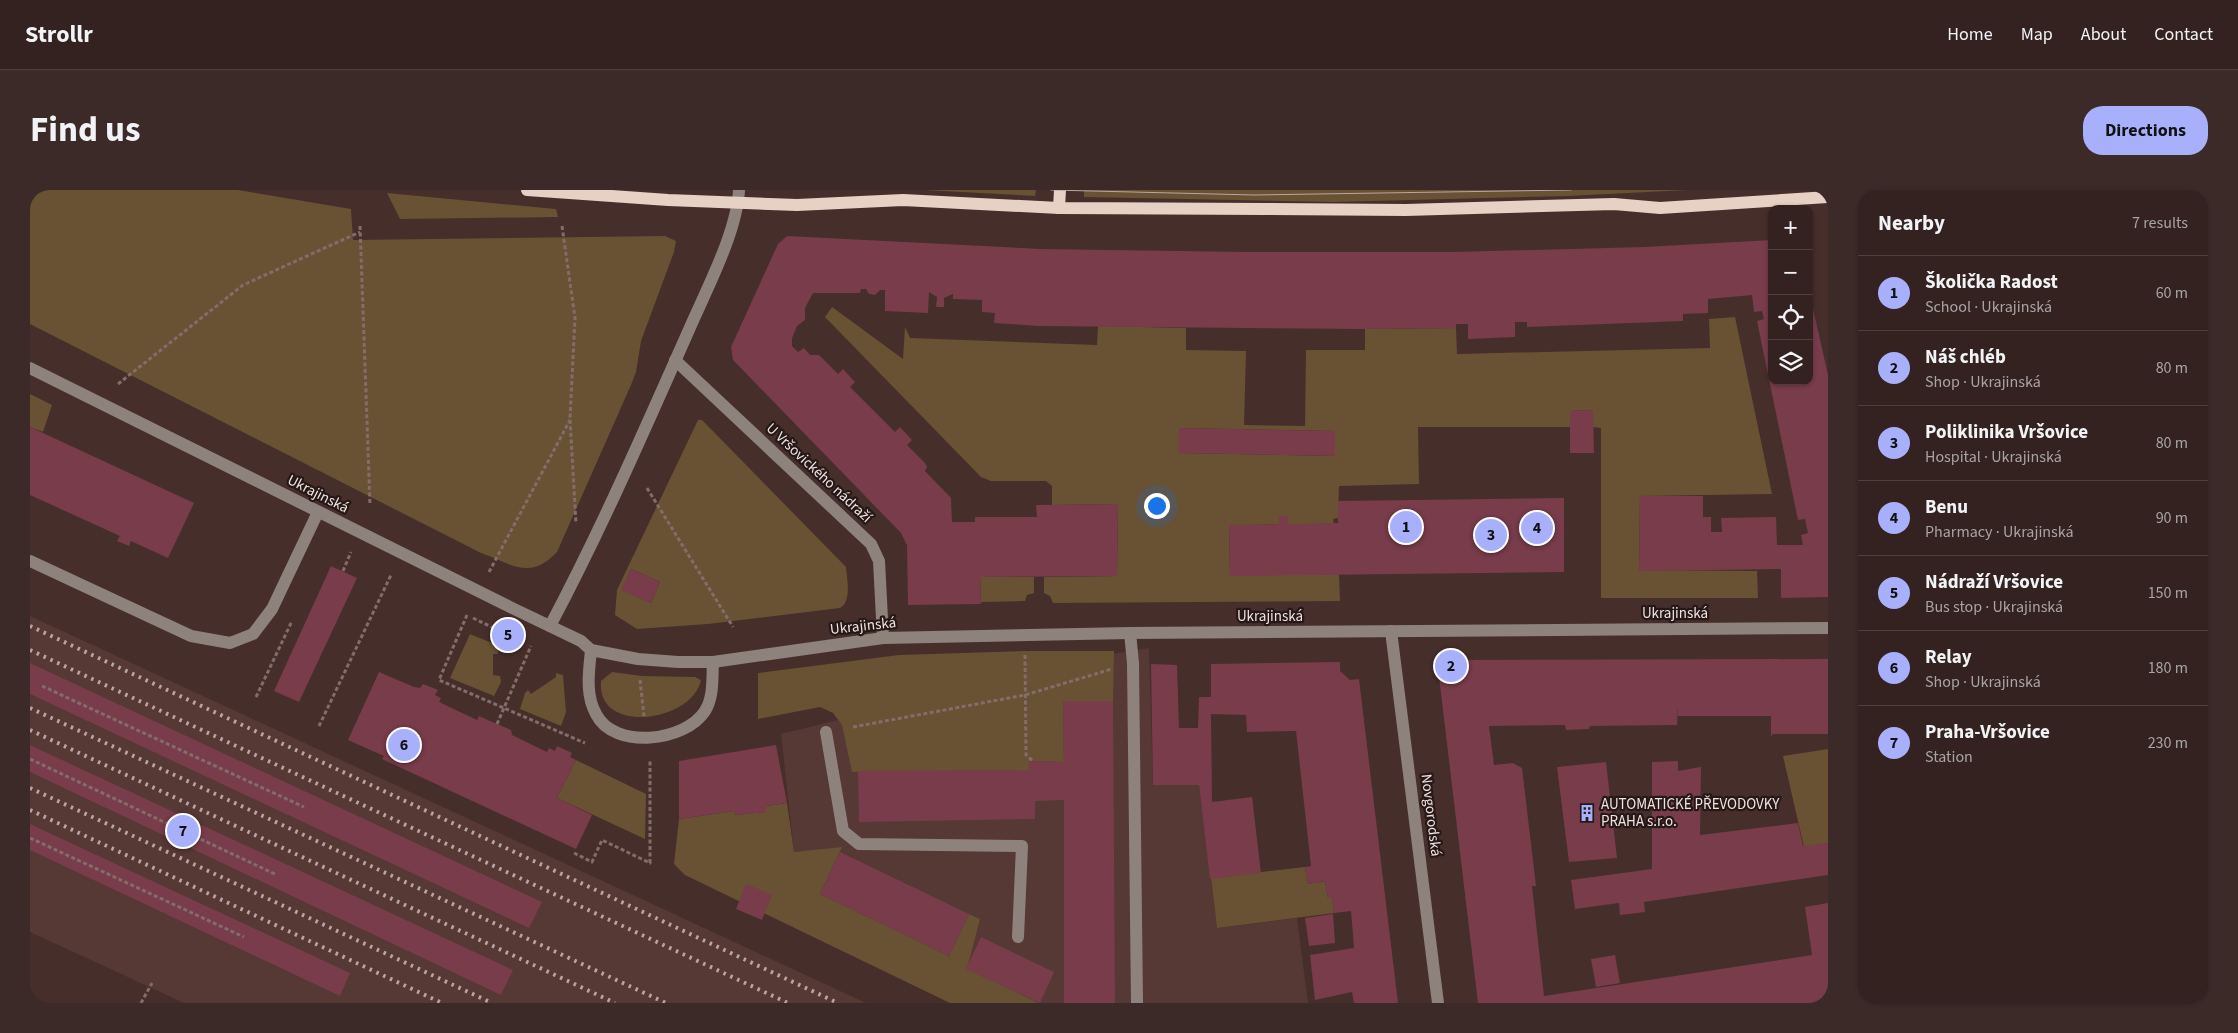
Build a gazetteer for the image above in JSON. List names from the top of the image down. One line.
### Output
{"streets":{"street":["U Vršovického nádraží","Ukrajinská","Novgorodská"]},"crossings":[["U Vršovického nádraží","Ukrajinská"],["Ukrajinská","Novgorodská"]],"places":{"building":["AUTOMATICKÉ PŘEVODOVKY PRAHA s.r.o."]},"page":{"header":"Strollr","nav":["Home","Map","About","Contact"],"title":"Find us","buttons":"Directions","heading":["Nearby","7 results"],"map_buttons":["+","−"],"list":[{"mark":"1","name":"Školička Radost","note":"School · Ukrajinská","value":"60 m"},{"mark":"2","name":"Náš chléb","note":"Shop · Ukrajinská","value":"80 m"},{"mark":"3","name":"Poliklinika Vršovice","note":"Hospital · Ukrajinská","value":"80 m"},{"mark":"4","name":"Benu","note":"Pharmacy · Ukrajinská","value":"90 m"},{"mark":"5","name":"Nádraží Vršovice","note":"Bus stop · Ukrajinská","value":"150 m"},{"mark":"6","name":"Relay","note":"Shop · Ukrajinská","value":"180 m"},{"mark":"7","name":"Praha-Vršovice","note":"Station","value":"230 m"}],"pins":["1","4","3","5","2","6","7"]}}
